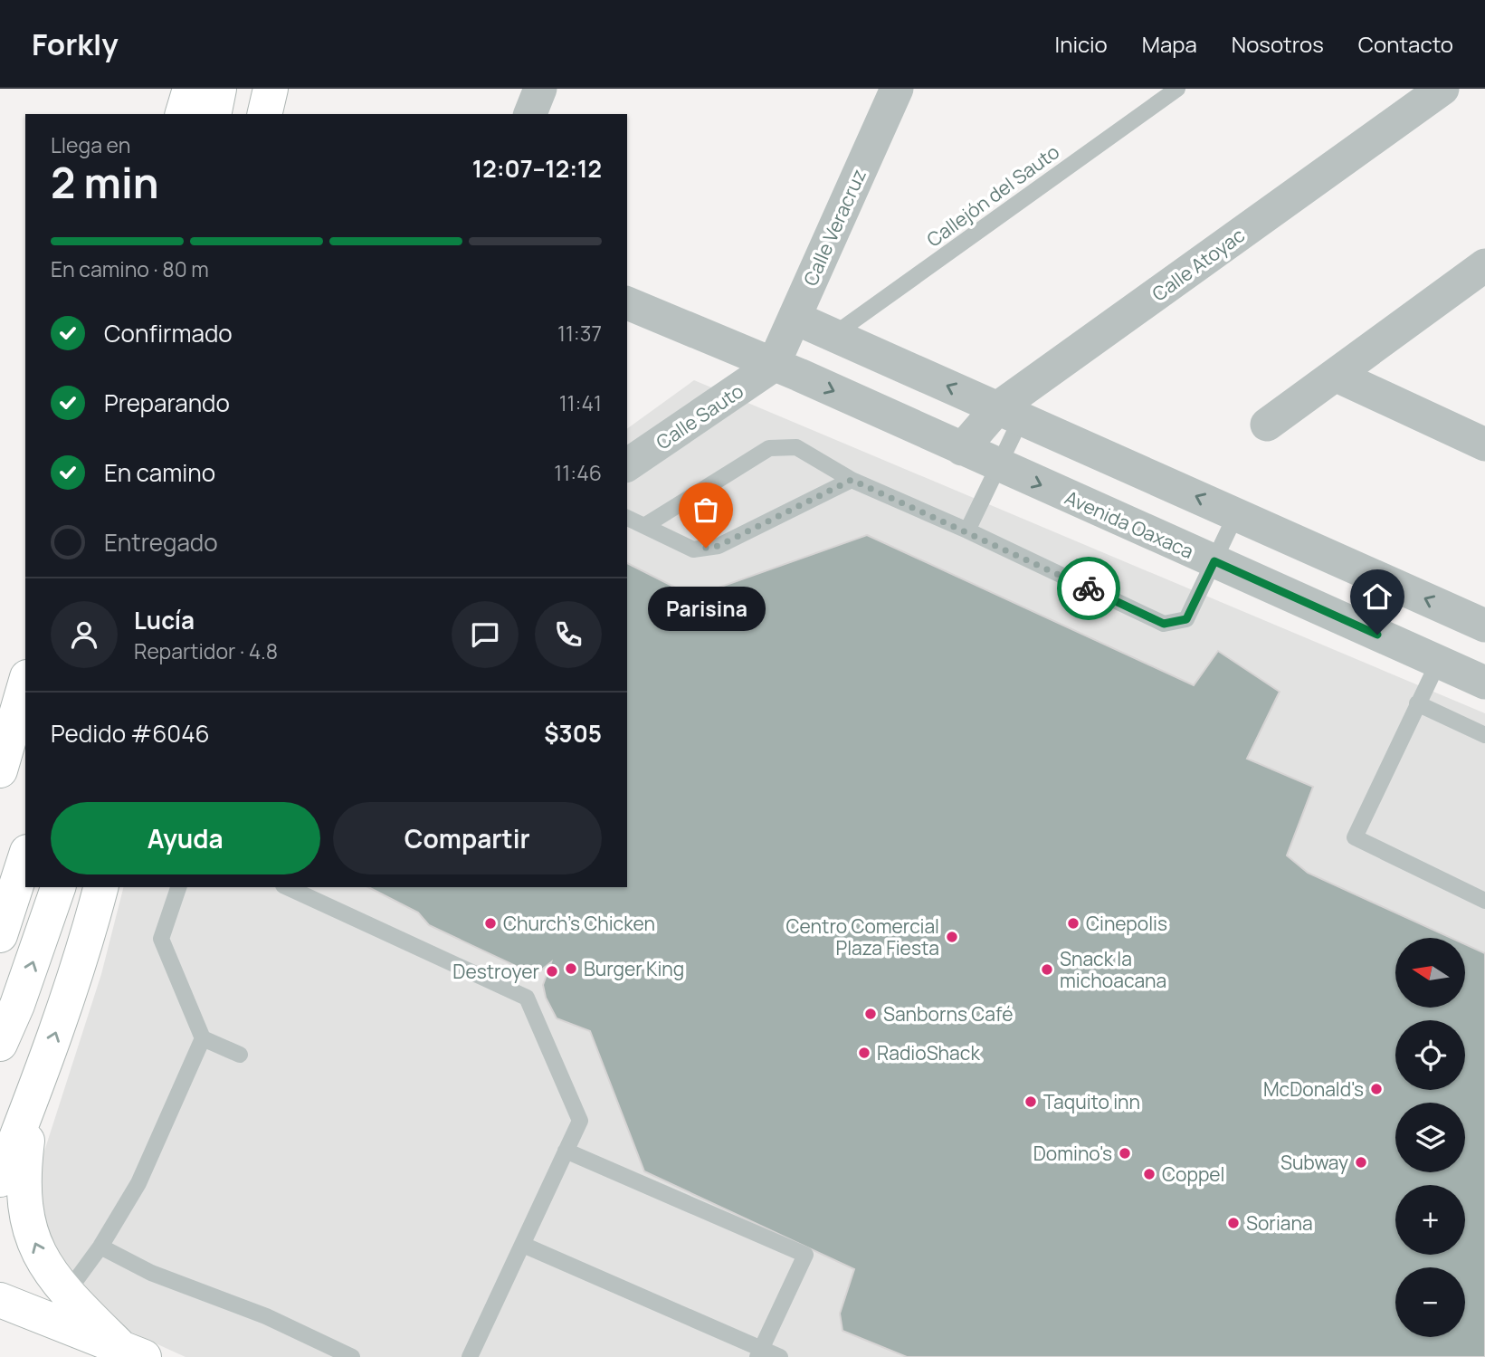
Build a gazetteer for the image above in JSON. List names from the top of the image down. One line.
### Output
{"streets":{"street":["Calle Veracruz","Calle Atoyac","Calle Sauto","Avenida Oaxaca"],"lane":["Callejón del Sauto"]},"crossings":[["Calle Veracruz","Calle Sauto"],["Calle Veracruz","Avenida Oaxaca"],["Calle Atoyac","Avenida Oaxaca"],["Calle Sauto","Avenida Oaxaca"]],"places":["Parisina","Church's Chicken","Cinepolis","Centro Comercial Plaza Fiesta","Burger King","Snack la michoacana","Destroyer","Sanborns Café","RadioShack","McDonald's","Taquito inn","Domino's","Subway","Coppel","Soriana"],"north":"left","page":{"header":"Forkly","nav":["Inicio","Mapa","Nosotros","Contacto"],"heading":["2 min","Llega en","12:07–12:12"],"panel":["Lucía","Repartidor · 4.8","Pedido #6046","$305"],"bar":"En camino · 80 m","list":[["Confirmado","11:37"],["Preparando","11:41"],["En camino","11:46"],"Entregado"],"bubble":"Parisina","buttons":["Ayuda","Compartir"],"map_buttons":["+","−"]}}
